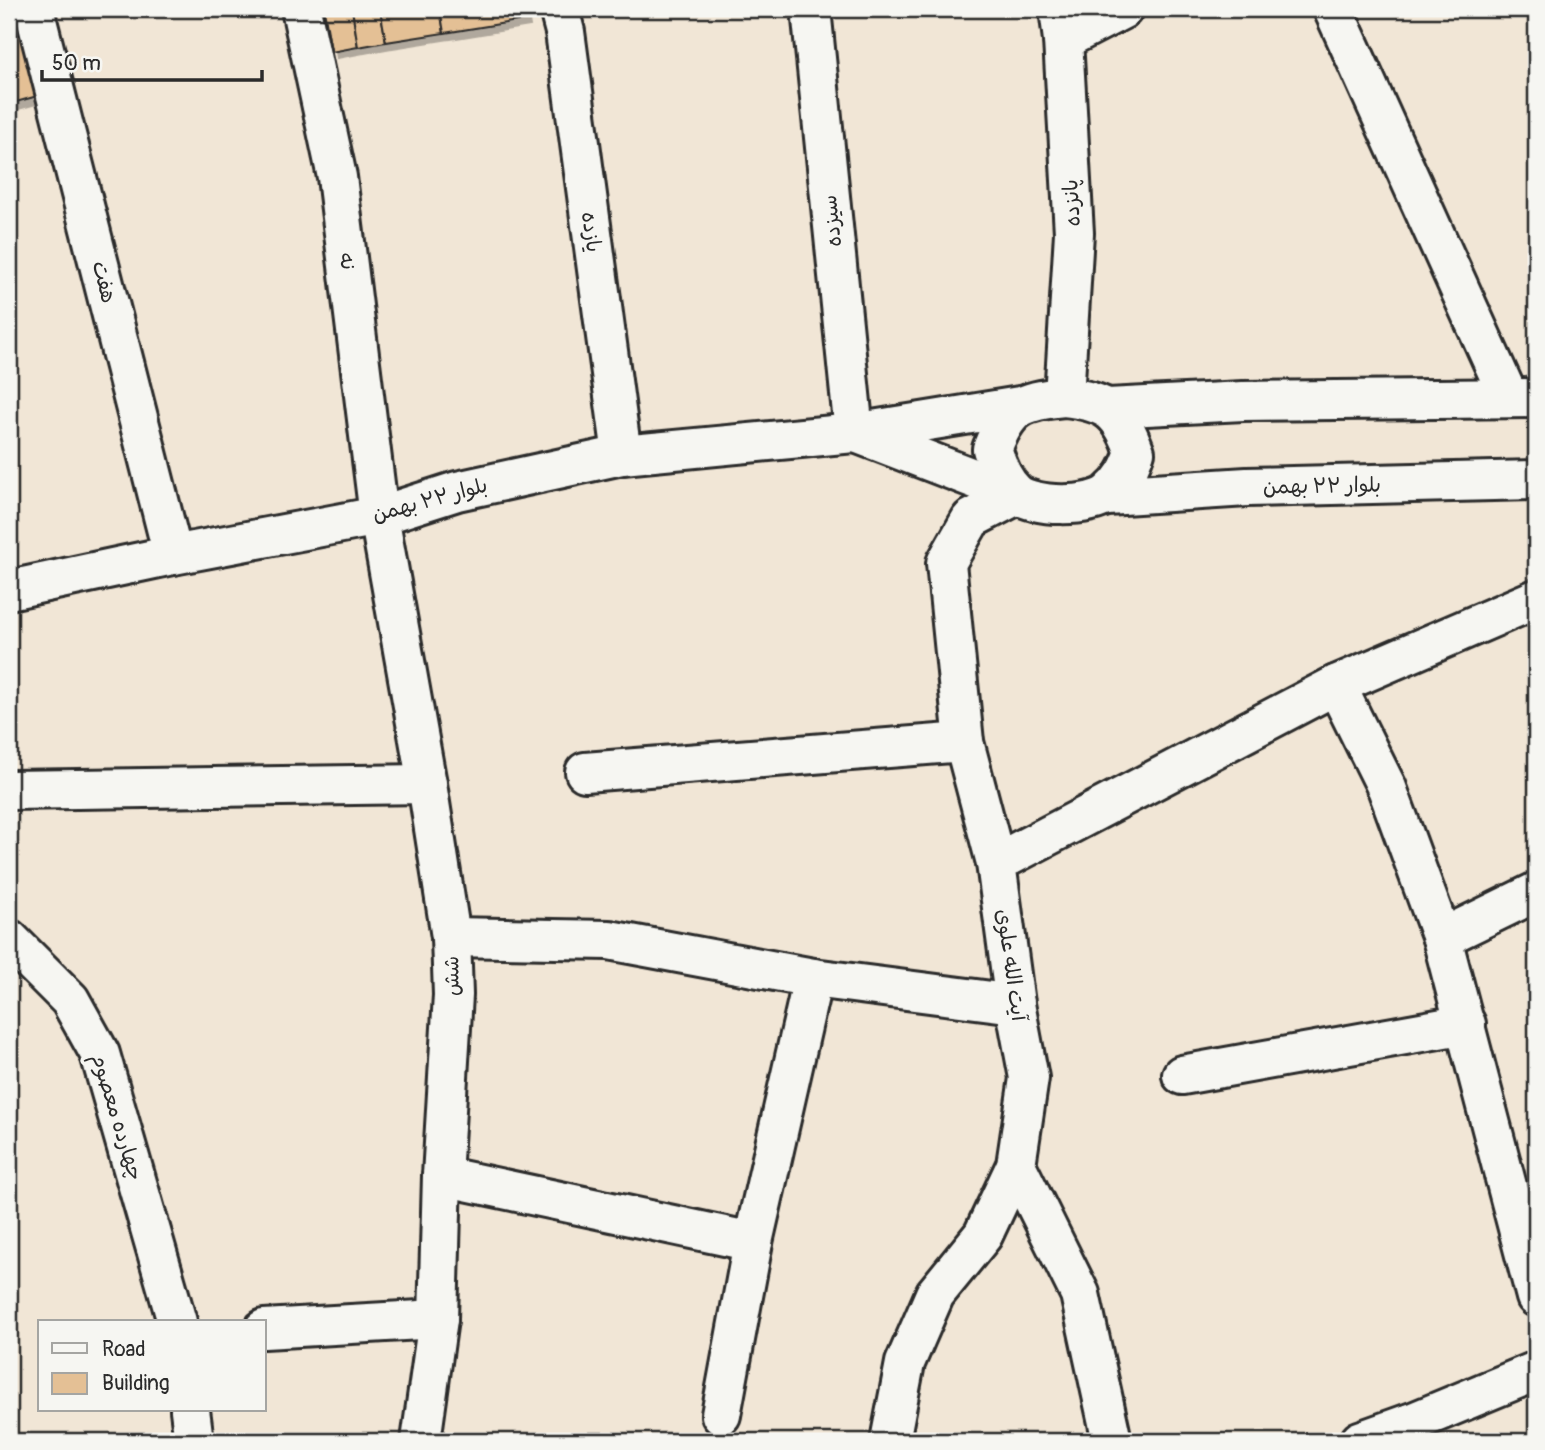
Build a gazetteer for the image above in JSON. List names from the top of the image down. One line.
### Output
{"streets":{"street":["پانزده","سیزده","یازده","نه","هفت","بلوار ۲۲ بهمن","آیت الله علوی","شش","چهارده معصوم"]},"crossings":[["پانزده","بلوار ۲۲ بهمن"],["پانزده","آیت الله علوی"],["سیزده","بلوار ۲۲ بهمن"],["یازده","بلوار ۲۲ بهمن"],["نه","بلوار ۲۲ بهمن"],["نه","شش"],["هفت","بلوار ۲۲ بهمن"],["بلوار ۲۲ بهمن","آیت الله علوی"],["بلوار ۲۲ بهمن","شش"]],"legend":["Road","Building"],"scale_bar":"50 m"}
